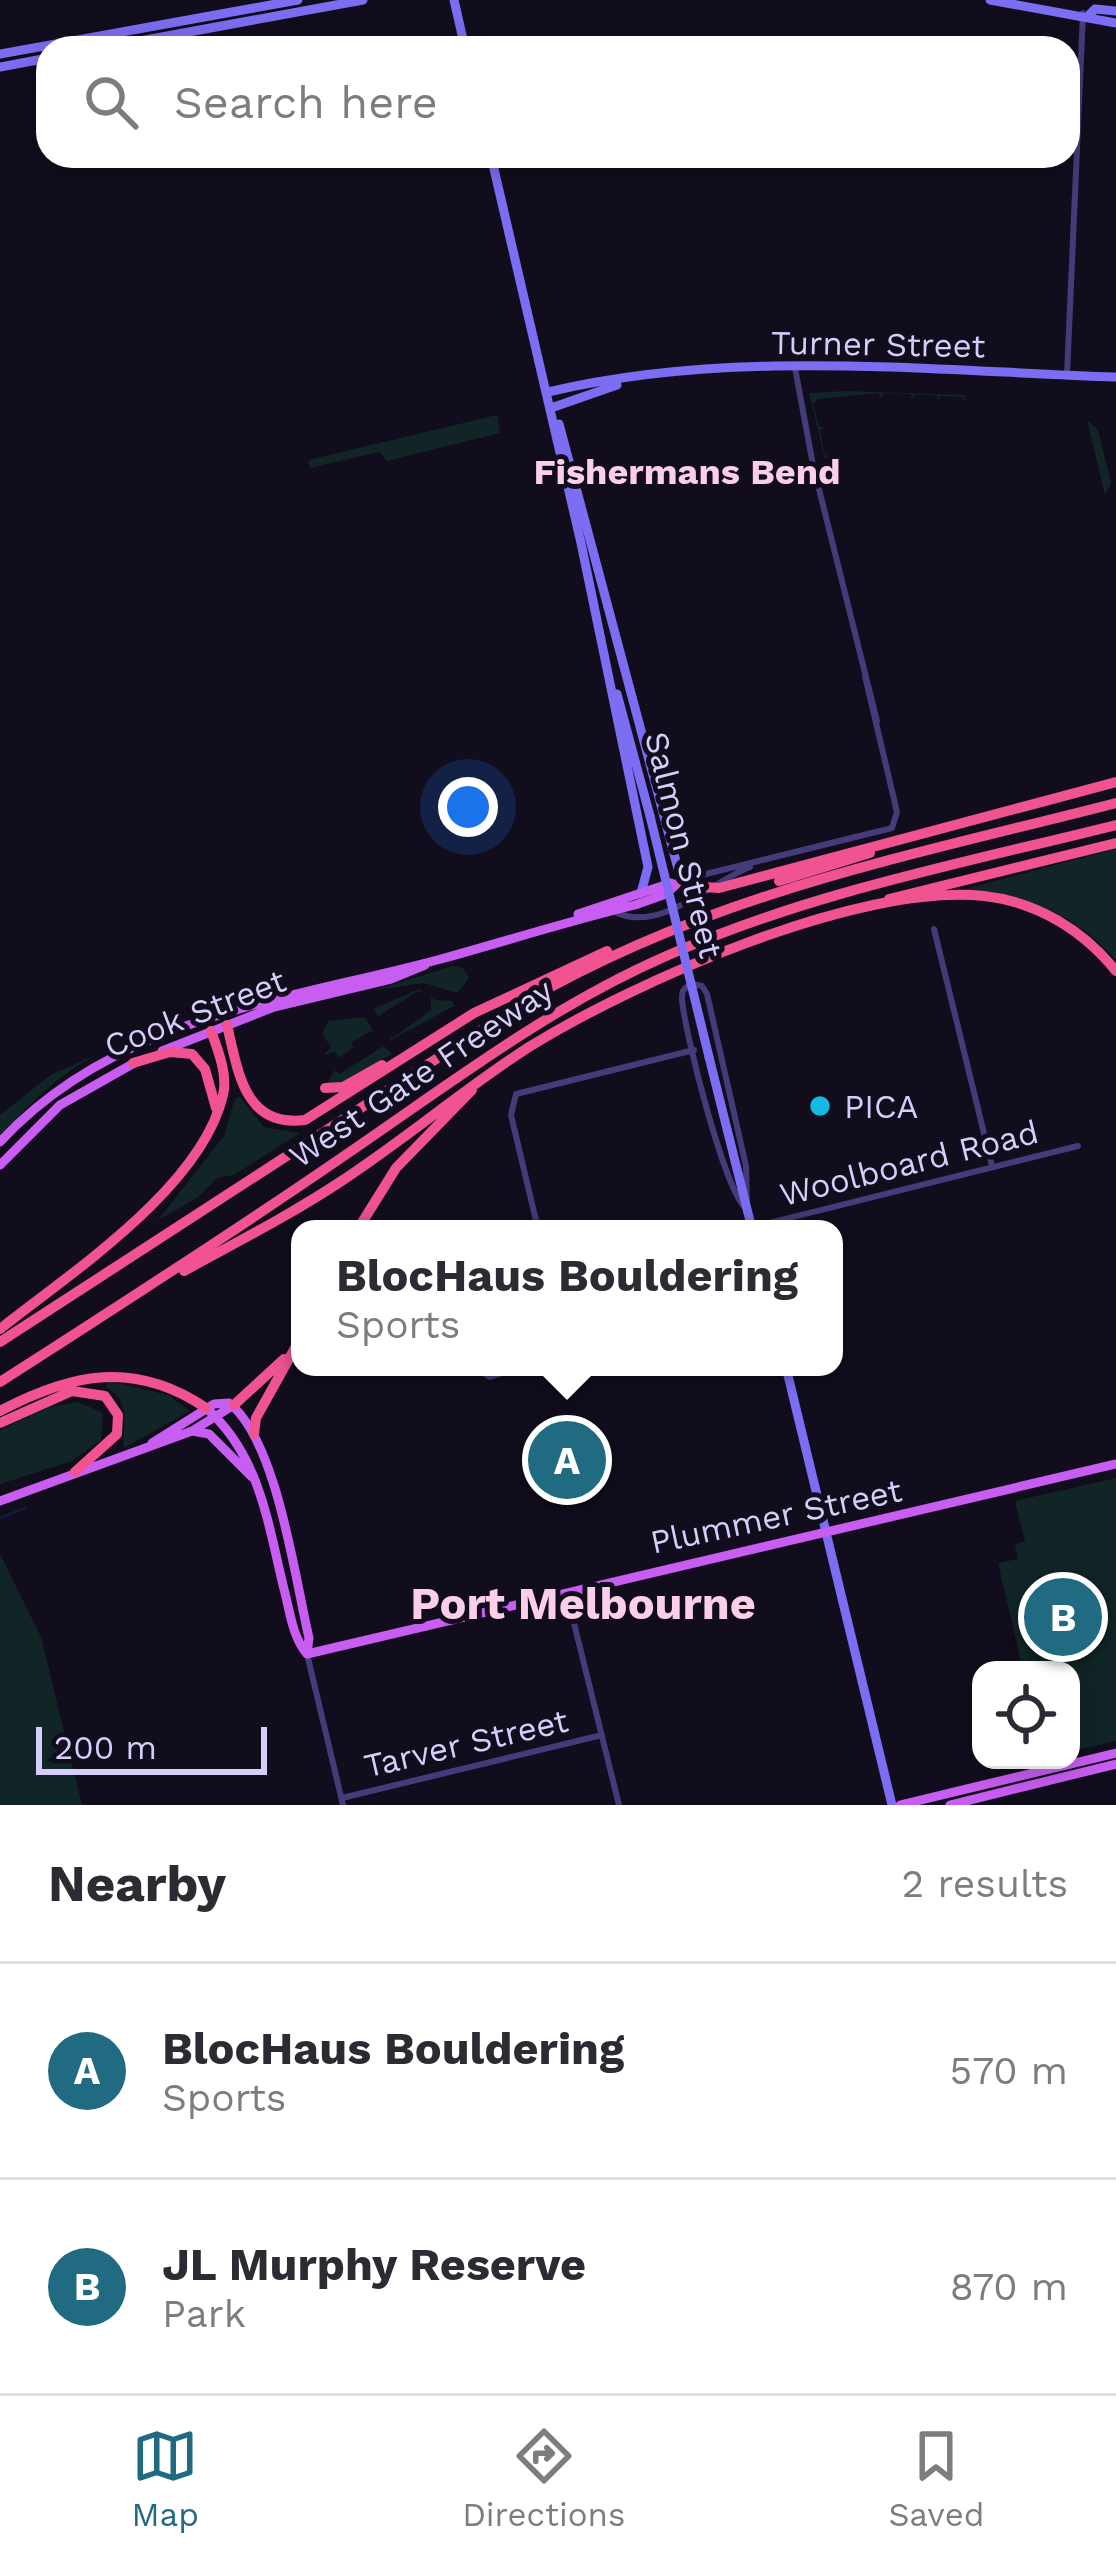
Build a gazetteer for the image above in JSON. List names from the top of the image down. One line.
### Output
{"streets":{"highway":["West Gate Freeway"],"main road":["Cook Street","Plummer Street"],"street":["Turner Street","Salmon Street","Woolboard Road","Tarver Street"]},"crossings":[["Turner Street","Salmon Street"],["Salmon Street","Cook Street"]],"districts":["Fishermans Bend","Port Melbourne"],"places":["PICA"],"scale_bar":"200 m","page":{"search":"Search here","popup":["BlocHaus Bouldering","Sports"],"pins":["A","B"],"scale":"200 m","heading":["Nearby","2 results"],"list":[{"mark":"A","name":"BlocHaus Bouldering","note":"Sports","value":"570 m"},{"mark":"B","name":"JL Murphy Reserve","note":"Park","value":"870 m"}],"nav":["Map","Directions","Saved"]}}
